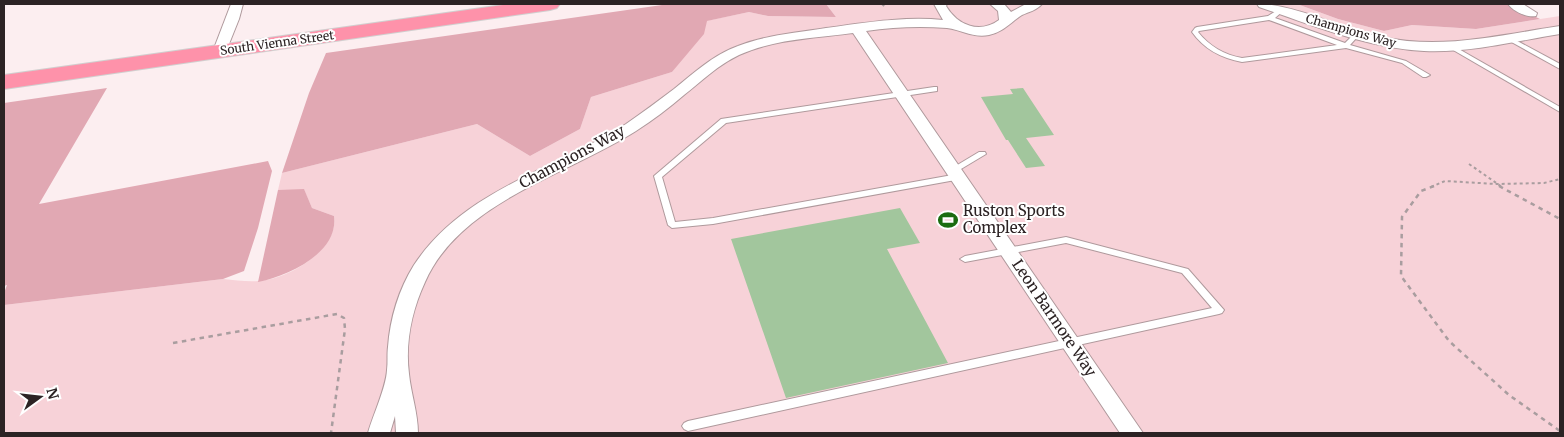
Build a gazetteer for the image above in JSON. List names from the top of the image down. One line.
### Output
{"streets":{"highway":["South Vienna Street"],"street":["Champions Way","Leon Barmore Way"]},"crossings":[["Champions Way","Leon Barmore Way"]],"places":{"sports":["Ruston Sports Complex"]},"north":"right"}
